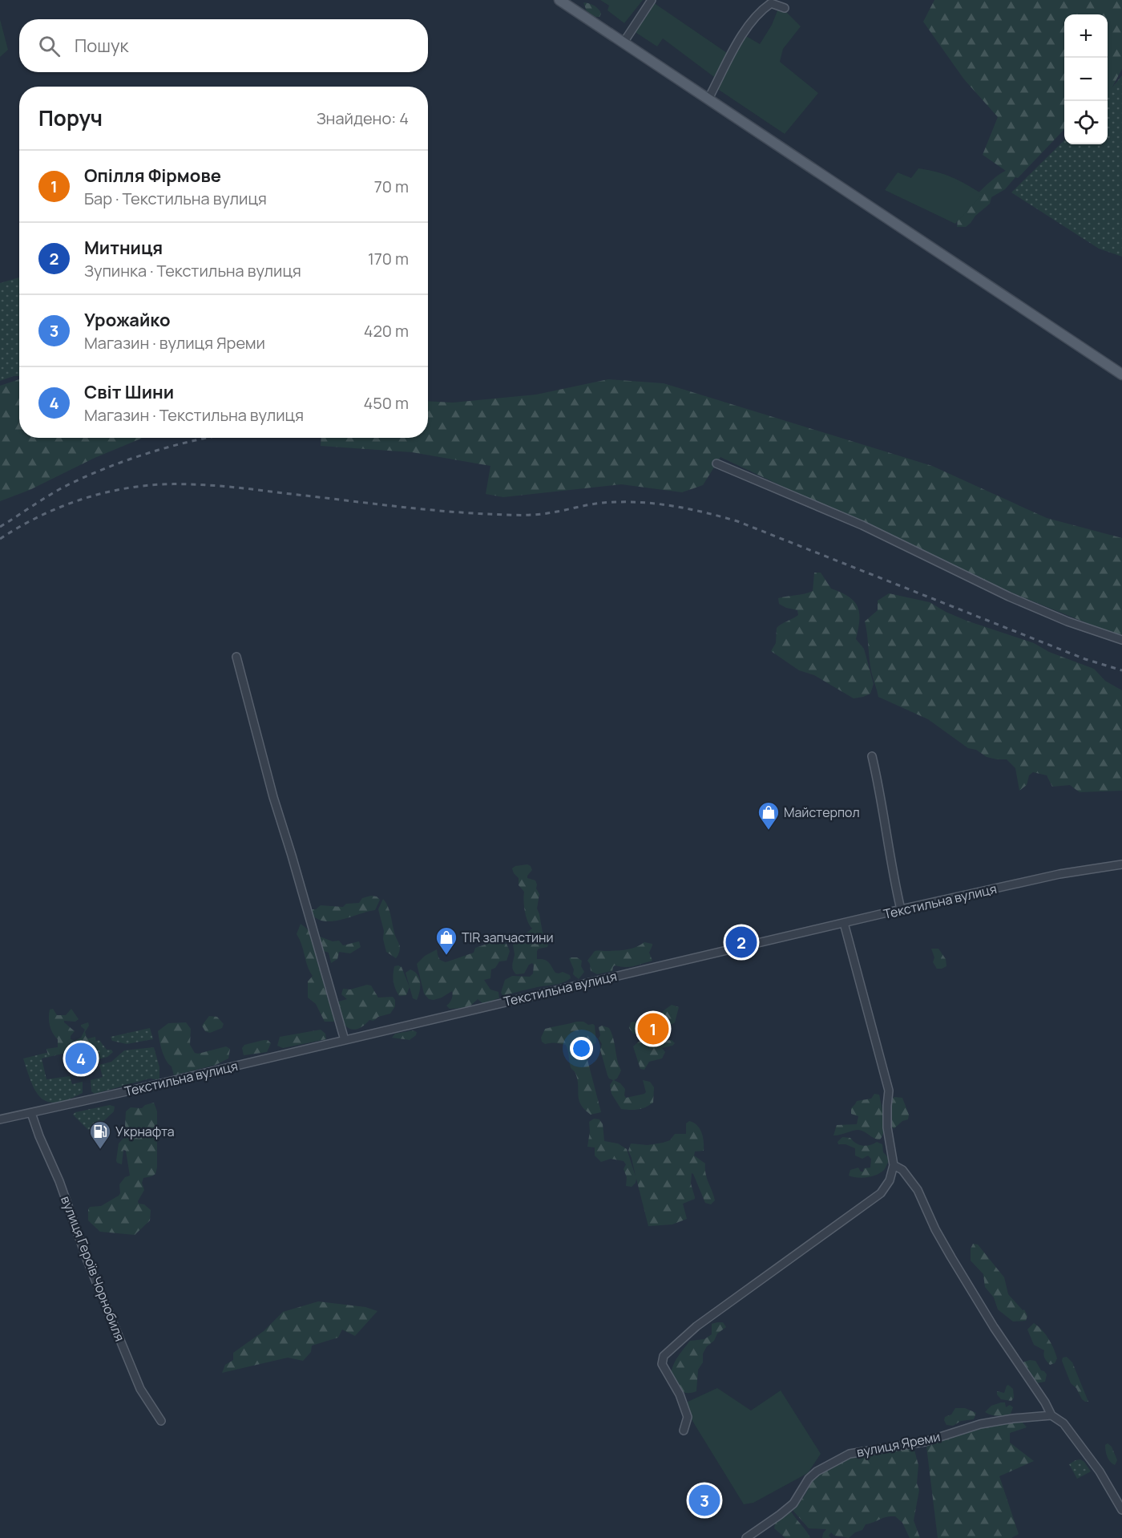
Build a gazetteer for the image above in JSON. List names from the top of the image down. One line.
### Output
{"streets":{"street":["Текстильна вулиця","вулиця Героїв Чорнобиля","вулиця Яреми"]},"crossings":[["Текстильна вулиця","вулиця Героїв Чорнобиля"]],"places":{"shop":["Майстерпол","TIR запчастини"],"fuel station":["Укрнафта"]},"page":{"map_buttons":["+","−"],"search":"Пошук","heading":["Поруч","Знайдено: 4"],"list":[{"mark":"1","name":"Опілля Фірмове","note":"Бар · Текстильна вулиця","value":"70 m"},{"mark":"2","name":"Митниця","note":"Зупинка · Текстильна вулиця","value":"170 m"},{"mark":"3","name":"Урожайко","note":"Магазин · вулиця Яреми","value":"420 m"},{"mark":"4","name":"Світ Шини","note":"Магазин · Текстильна вулиця","value":"450 m"}],"pins":["2","1","4","3"]}}
